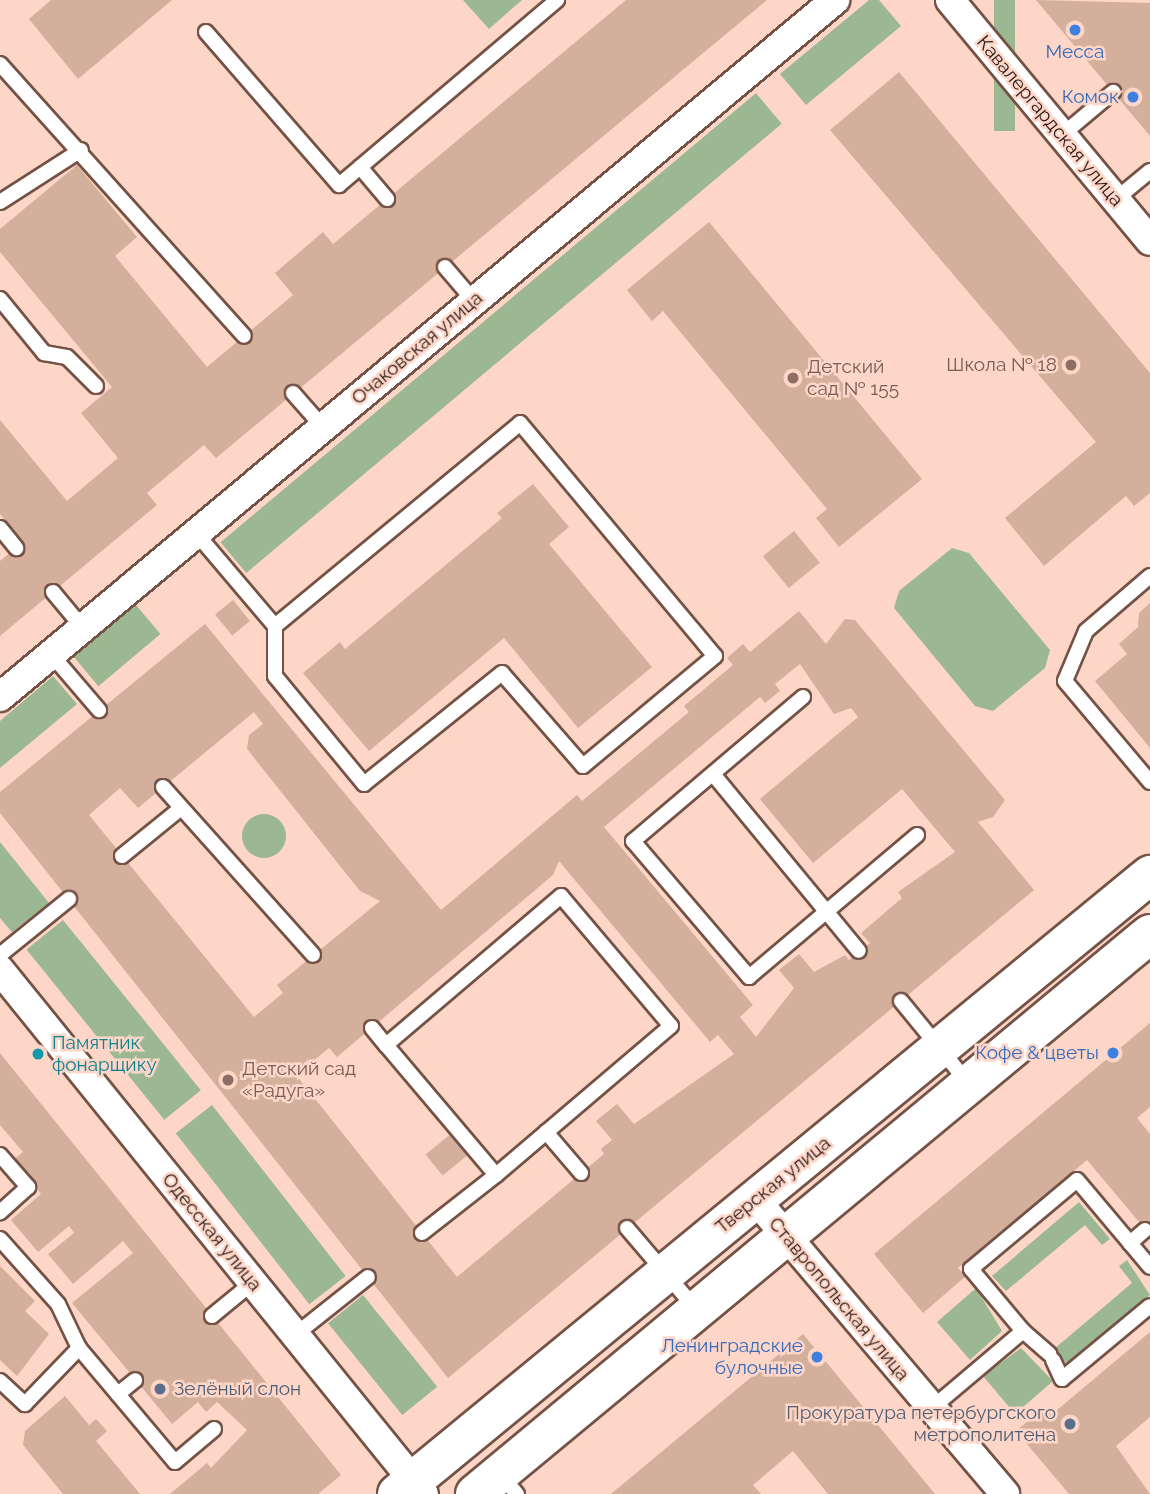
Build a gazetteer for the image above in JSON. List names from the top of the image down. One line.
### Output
{"streets":{"street":["Кавалергардская улица","Очаковская улица","Тверская улица","Одесская улица","Ставропольская улица"]},"crossings":[["Тверская улица","Одесская улица"],["Тверская улица","Ставропольская улица"]],"places":["Mecca","Комок","Школа № 18","Детский сад № 155","Кофе & цветы","Памятник фонарщику","Детский сад «Радуга»","Ленинградские булочные","Зелёный слон","Прокуратура петербургского метрополитена"]}
